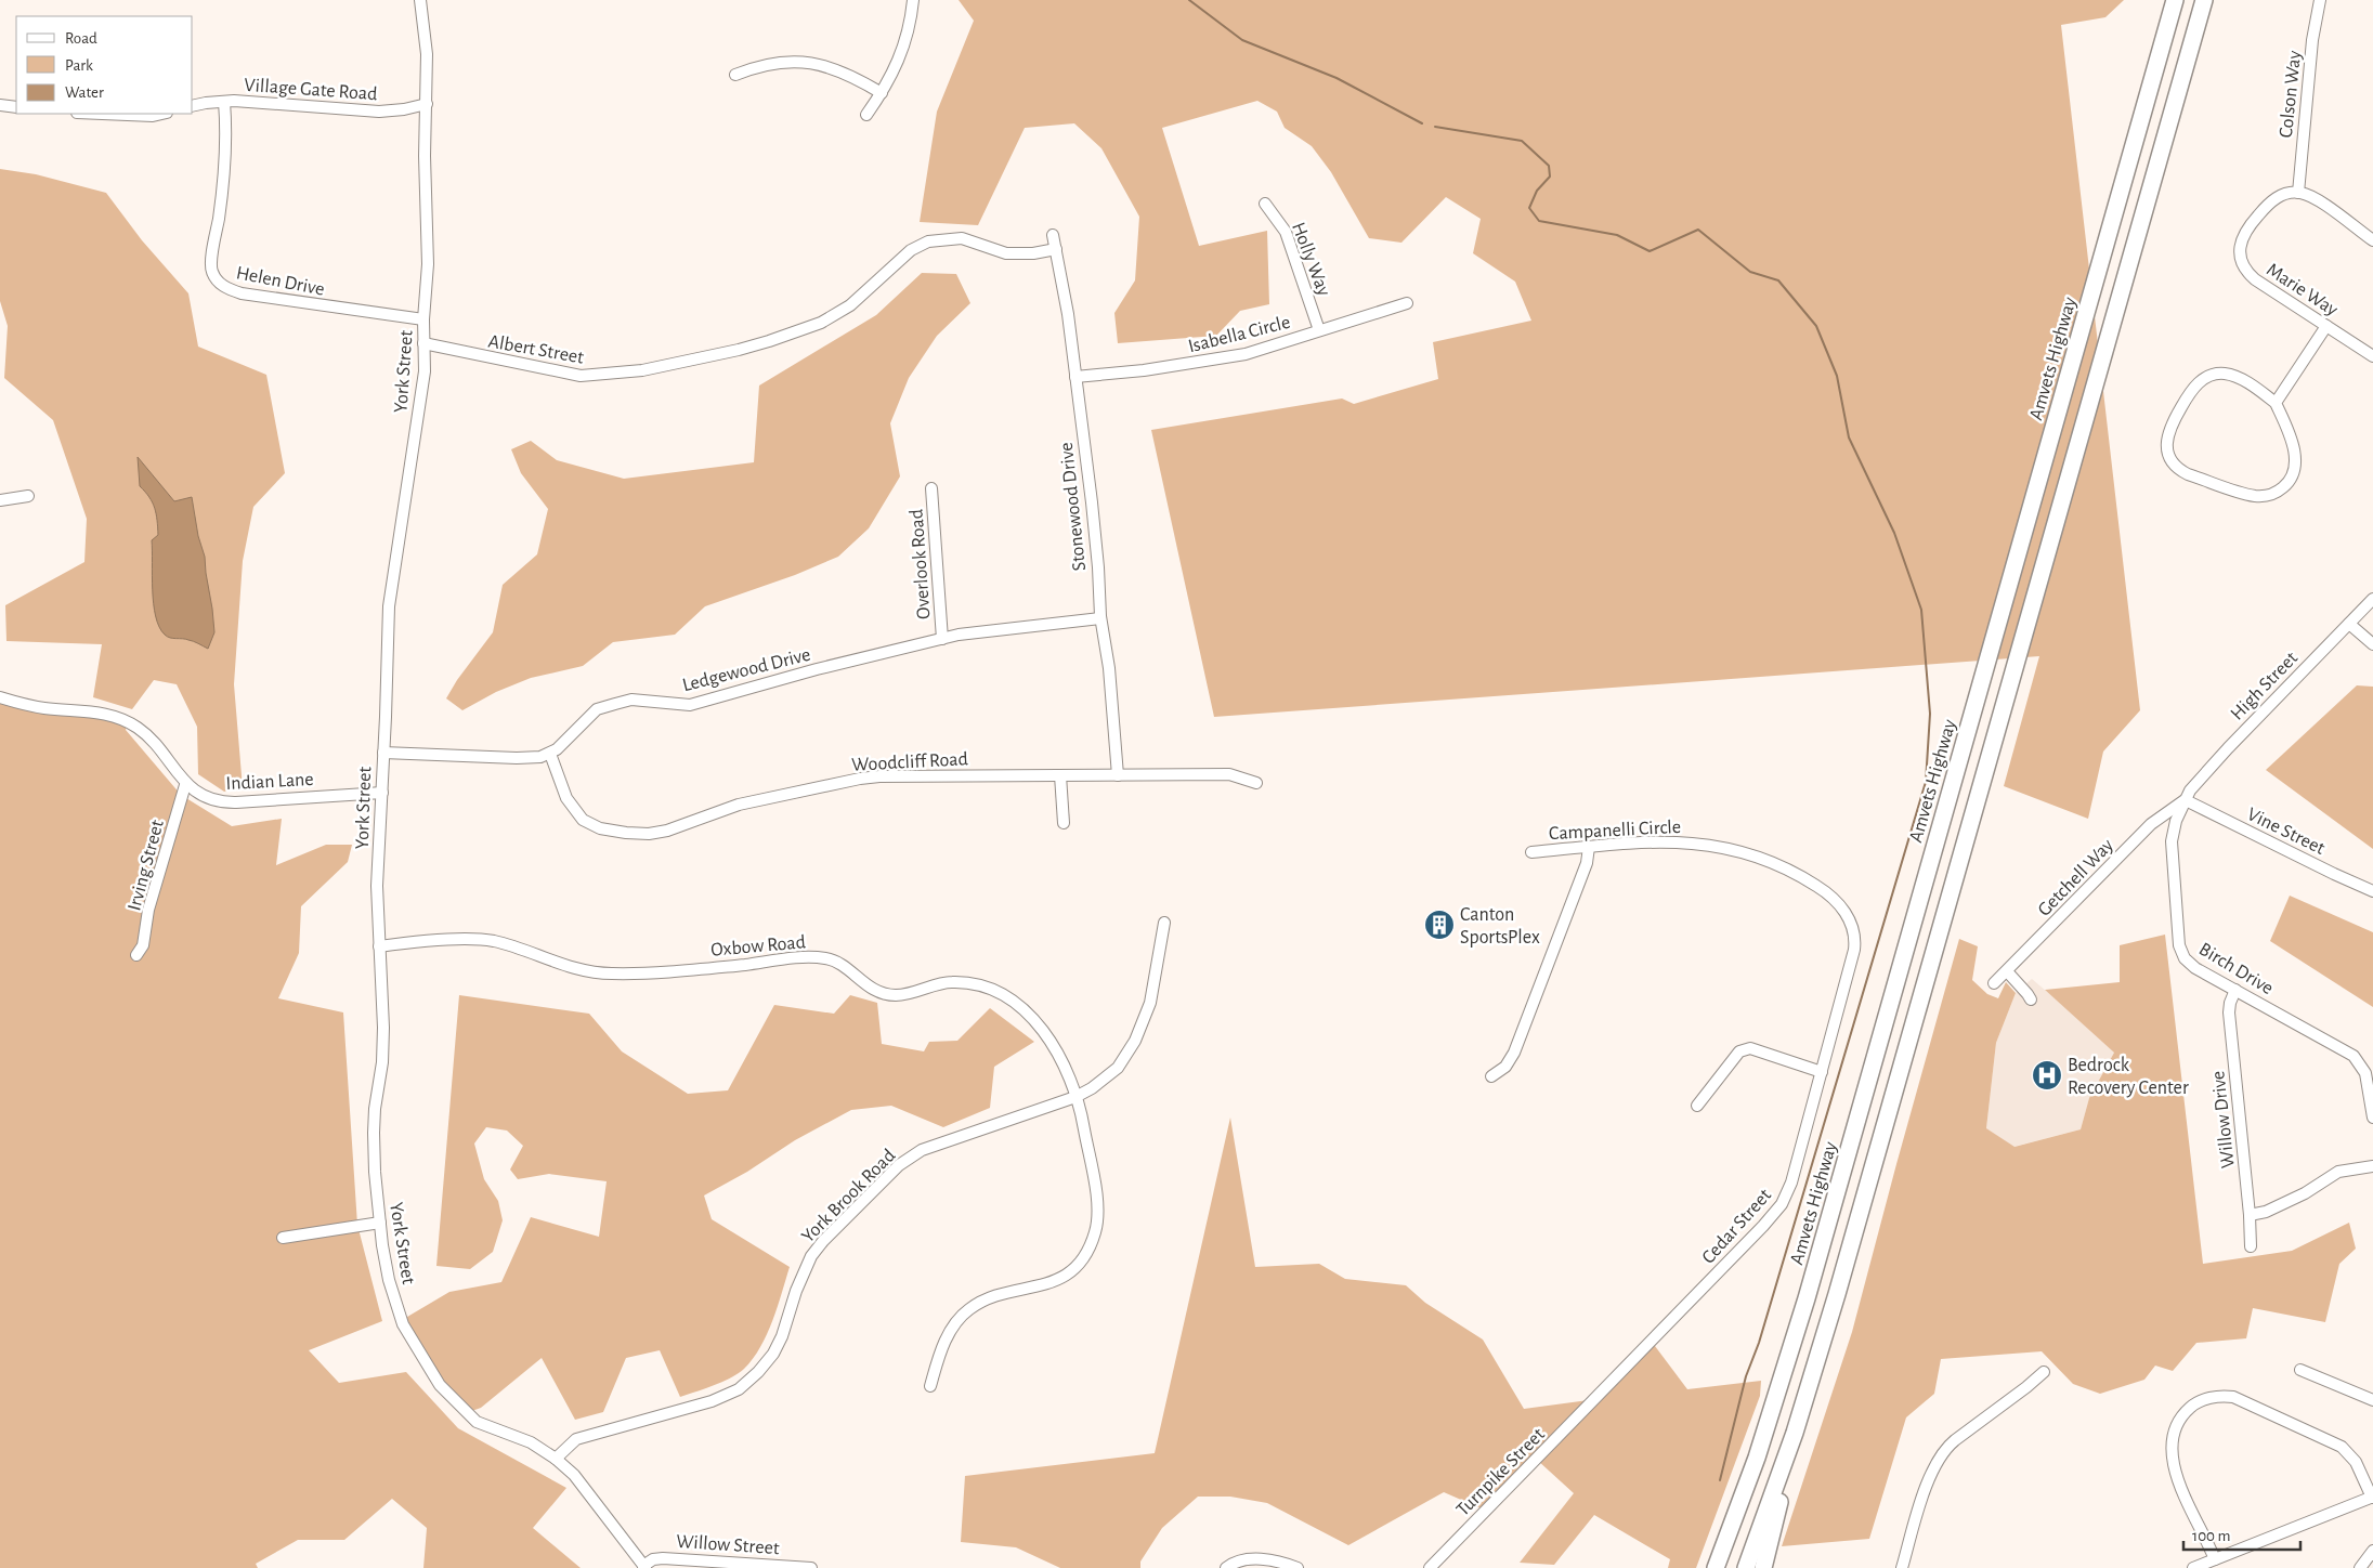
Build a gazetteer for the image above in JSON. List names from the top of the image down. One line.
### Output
{"streets":{"highway":["Amvets Highway"],"street":["Village Gate Road","Colson Way","Holly Way","Helen Drive","Marie Way","Isabella Circle","Albert Street","York Street","Stonewood Drive","Overlook Road","Ledgewood Drive","High Street","Woodcliff Road","Indian Lane","Campanelli Circle","Vine Street","Irving Street","Getchell Way","Oxbow Road","Birch Drive","Willow Drive","York Brook Road","Cedar Street","Turnpike Street","Willow Street"]},"crossings":[["Village Gate Road","Helen Drive"],["Village Gate Road","York Street"],["Colson Way","Marie Way"],["Holly Way","Isabella Circle"],["Helen Drive","York Street"],["Isabella Circle","Stonewood Drive"],["Albert Street","York Street"],["Albert Street","Stonewood Drive"],["York Street","Ledgewood Drive"],["York Street","Indian Lane"],["York Street","Oxbow Road"],["York Street","York Brook Road"],["York Street","Willow Street"],["Stonewood Drive","Ledgewood Drive"],["Stonewood Drive","Woodcliff Road"],["Overlook Road","Ledgewood Drive"],["Ledgewood Drive","Woodcliff Road"],["High Street","Vine Street"],["High Street","Getchell Way"],["High Street","Birch Drive"],["Indian Lane","Irving Street"],["Campanelli Circle","Cedar Street"],["Vine Street","Getchell Way"],["Vine Street","Birch Drive"],["Getchell Way","Birch Drive"],["Oxbow Road","York Brook Road"],["Birch Drive","Willow Drive"],["Cedar Street","Turnpike Street"]],"places":{"building":["Canton SportsPlex"],"hospital":["Bedrock Recovery Center"]},"legend":["Road","Park","Water"],"scale_bar":"100 m"}
